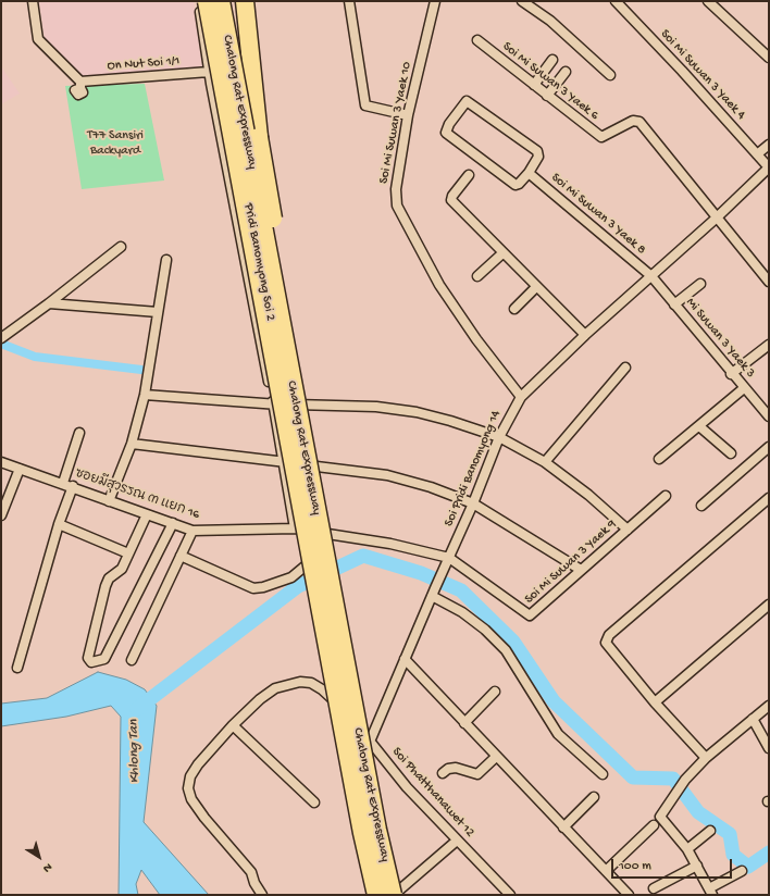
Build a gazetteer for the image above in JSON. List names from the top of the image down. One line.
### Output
{"streets":{"highway":["Chalong Rat Expressway"],"street":["On Nut Soi 1/1","Soi Mi Suwan 3 Yaek 4","Soi Mi Suwan 3 Yaek 6","Soi Mi Suwan 3 Yaek 10","Soi Mi Suwan 3 Yaek 8","Pridi Banomyong Soi 2","Mi Suwan 3 Yaek 3","Soi Pridi Banomyong 14","ซอยมีสุวรรณ ๓ แยก 16","Soi Mi Suwan 3 Yaek 9","Soi Phatthanawet 12"]},"crossings":[["On Nut Soi 1/1","Pridi Banomyong Soi 2"],["Soi Mi Suwan 3 Yaek 4","Soi Pridi Banomyong 14"],["Soi Mi Suwan 3 Yaek 6","Soi Pridi Banomyong 14"],["Soi Mi Suwan 3 Yaek 10","Soi Pridi Banomyong 14"],["Soi Mi Suwan 3 Yaek 8","Mi Suwan 3 Yaek 3"],["Soi Mi Suwan 3 Yaek 8","Soi Pridi Banomyong 14"],["Pridi Banomyong Soi 2","ซอยมีสุวรรณ ๓ แยก 16"],["Mi Suwan 3 Yaek 3","Soi Pridi Banomyong 14"],["Soi Pridi Banomyong 14","ซอยมีสุวรรณ ๓ แยก 16"],["Soi Pridi Banomyong 14","Soi Mi Suwan 3 Yaek 9"],["Soi Pridi Banomyong 14","Soi Phatthanawet 12"],["ซอยมีสุวรรณ ๓ แยก 16","Soi Mi Suwan 3 Yaek 9"]],"water":["Khlong Tan"],"parks":["T77 Sansiri Backyard"],"scale_bar":"100 m","north":"bottom right"}
